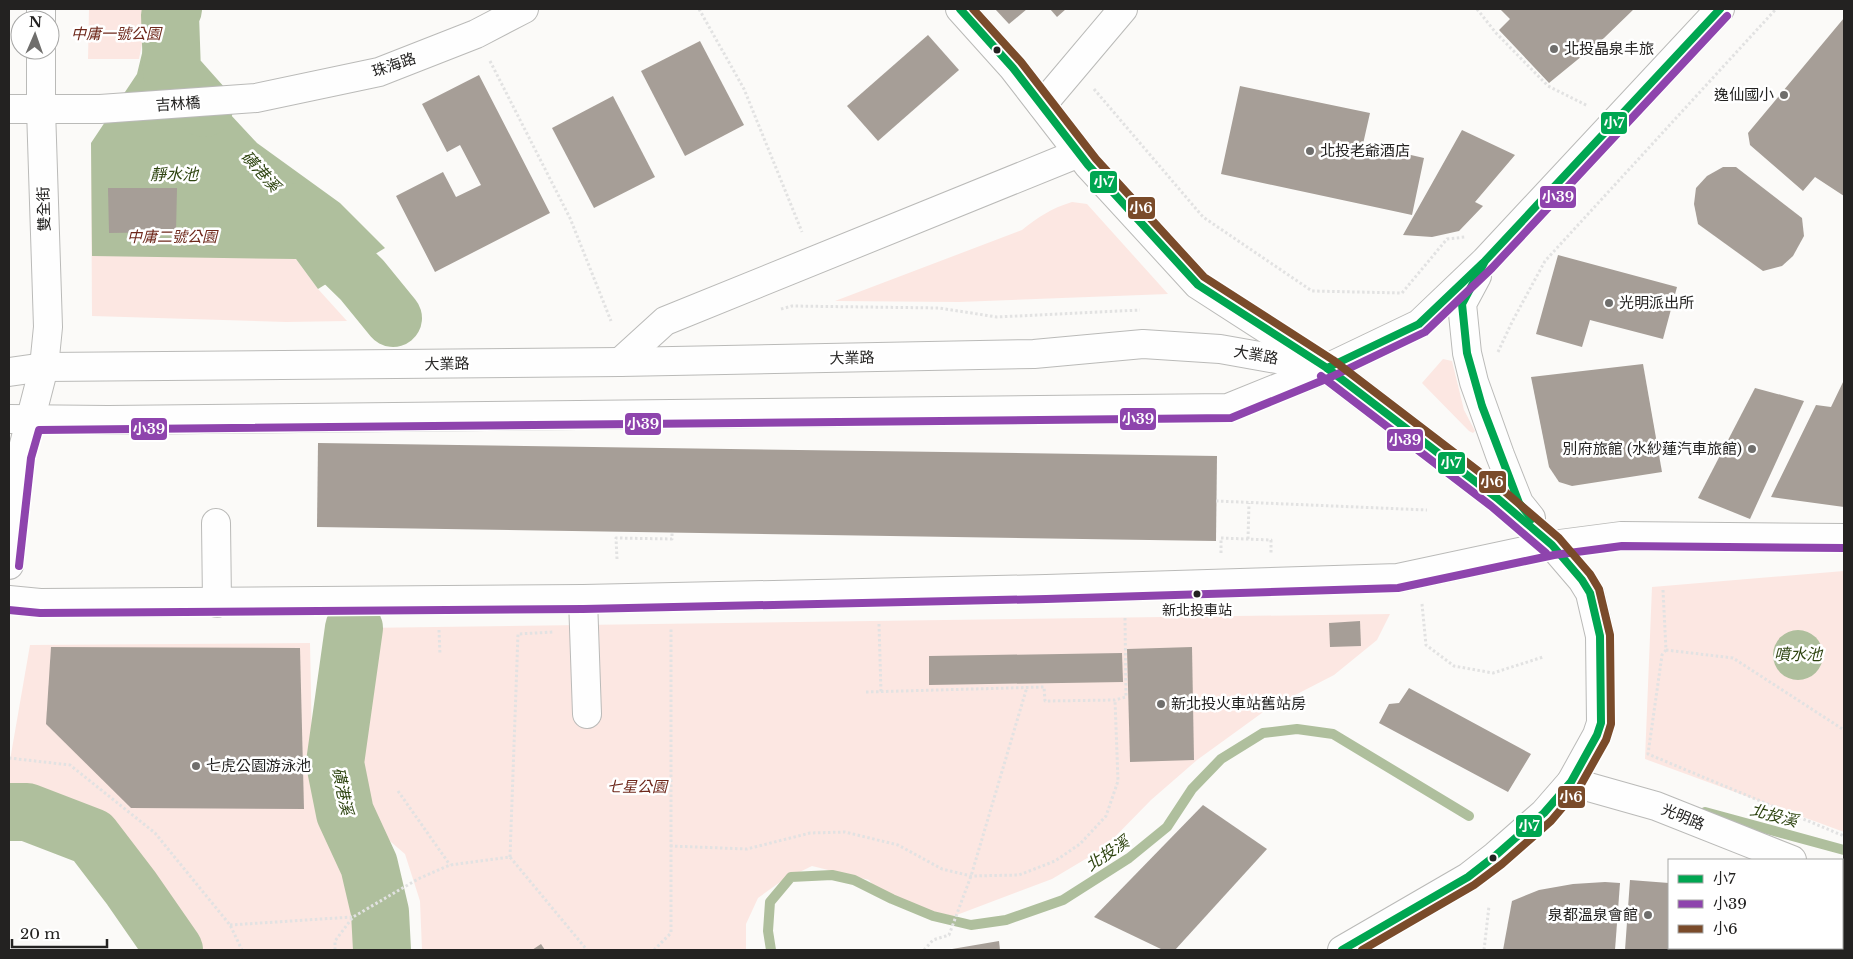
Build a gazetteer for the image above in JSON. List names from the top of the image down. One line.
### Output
{"streets":{"street":["珠海路","吉林橋","雙全街","大業路","光明路"]},"crossings":[["珠海路","吉林橋"],["吉林橋","雙全街"],["雙全街","大業路"]],"water":["磺港溪","靜水池","噴水池","北投溪"],"parks":["中庸一號公園","中庸二號公園","七星公園"],"places":["北投晶泉丰旅","逸仙國小","北投老爺酒店","光明派出所","別府旅館 (水紗蓮汽車旅館)","新北投車站","新北投火車站舊站房","七虎公園游泳池","泉都溫泉會館"],"lines":["transit line 小7","transit line 小6","transit line 小39"],"legend":["小7","小39","小6"],"scale_bar":"20 m","north":"top"}
